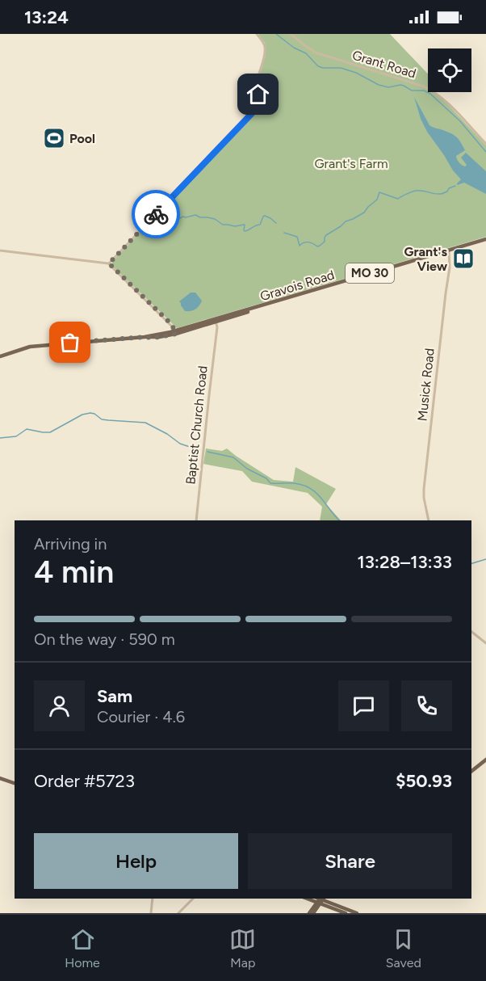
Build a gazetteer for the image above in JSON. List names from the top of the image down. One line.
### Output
{"streets":{"main road":["MO 30","Gravois Road"],"street":["Grant Road","Musick Road","Baptist Church Road"]},"crossings":[["Gravois Road","Musick Road"],["Gravois Road","Baptist Church Road"]],"parks":["Grant's Farm"],"places":{"sports":["Pool"],"library":["Grant's View"]},"page":{"status":"13:24","heading":["4 min","Arriving in","13:28–13:33"],"panel":["Sam","Courier · 4.6","Order #5723","$50.93"],"bar":"On the way · 590 m","buttons":["Help","Share"],"tabs":["Home","Map","Saved"]}}
